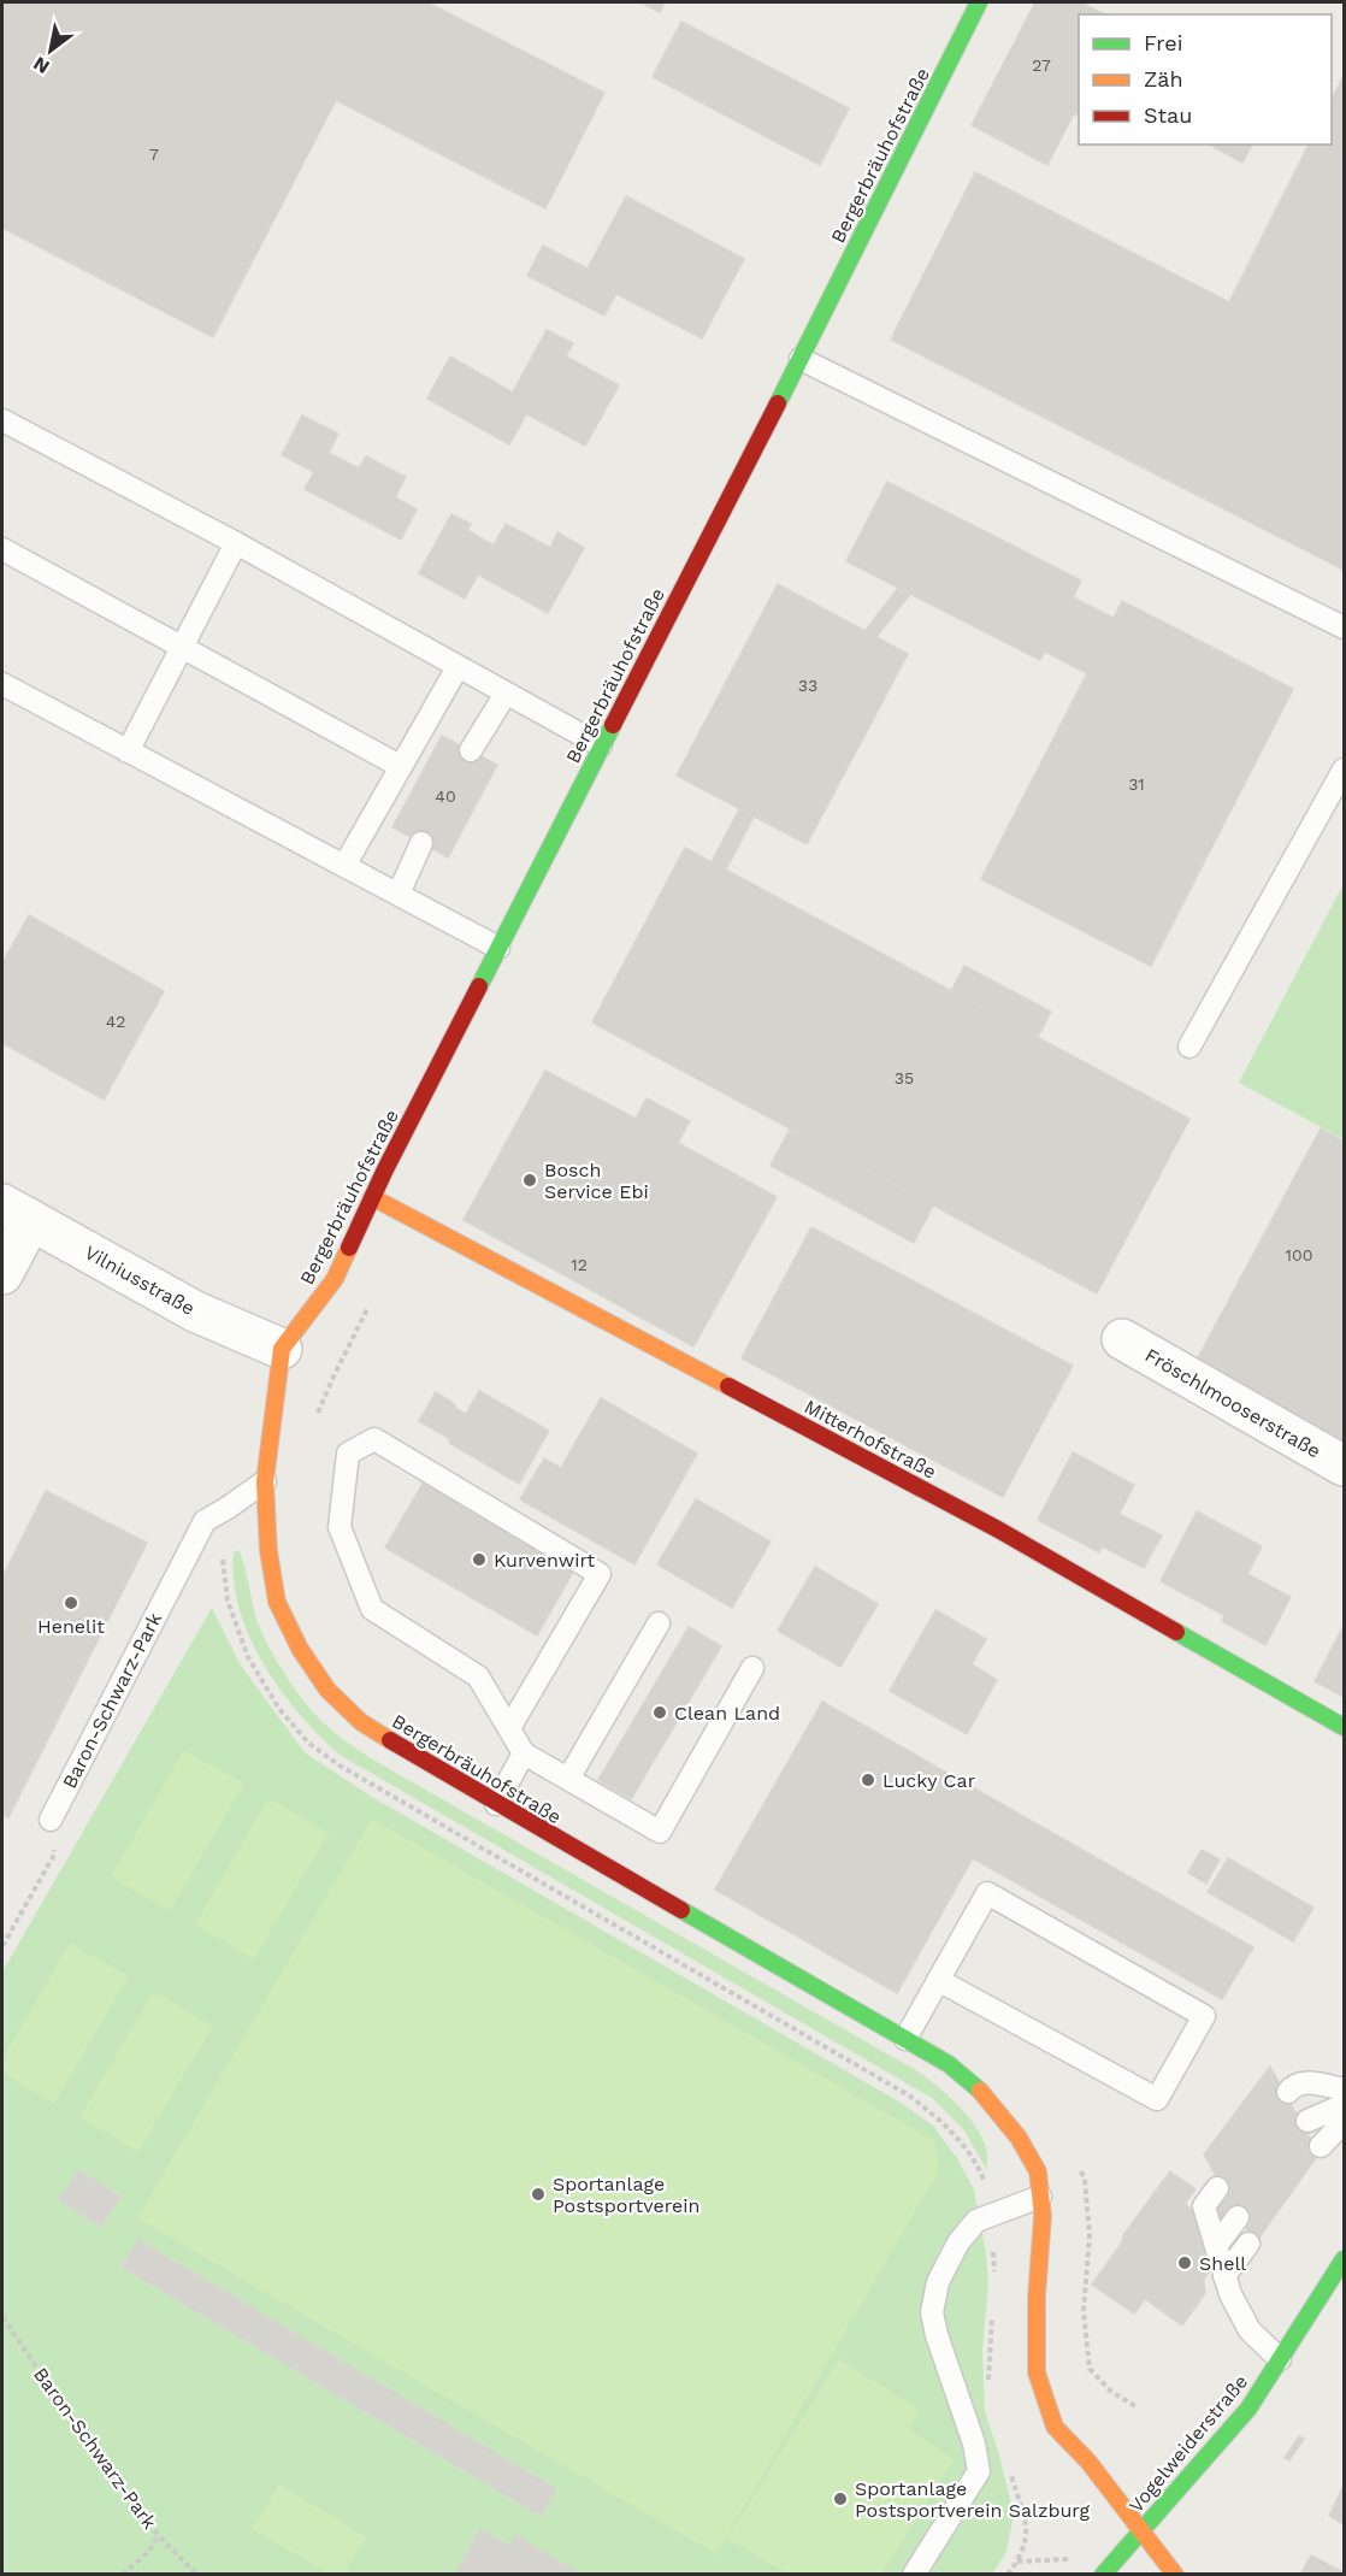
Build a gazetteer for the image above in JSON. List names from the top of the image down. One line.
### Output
{"streets":{"street":["Bergerbräuhofstraße","Vilniusstraße","Fröschlmooserstraße","Mitterhofstraße","Vogelweiderstraße"],"lane":["Baron-Schwarz-Park"]},"crossings":[["Bergerbräuhofstraße","Vilniusstraße"],["Bergerbräuhofstraße","Mitterhofstraße"],["Bergerbräuhofstraße","Baron-Schwarz-Park"],["Bergerbräuhofstraße","Vogelweiderstraße"]],"places":["Bosch Service Ebi","Kurvenwirt","Henelit","Clean Land","Lucky Car","Sportanlage Postsportverein","Shell","Sportanlage Postsportverein Salzburg"],"house_numbers":["27","7","33","31","40","42","35","100","12"],"legend":["Frei","Zäh","Stau"],"north":"bottom left"}
